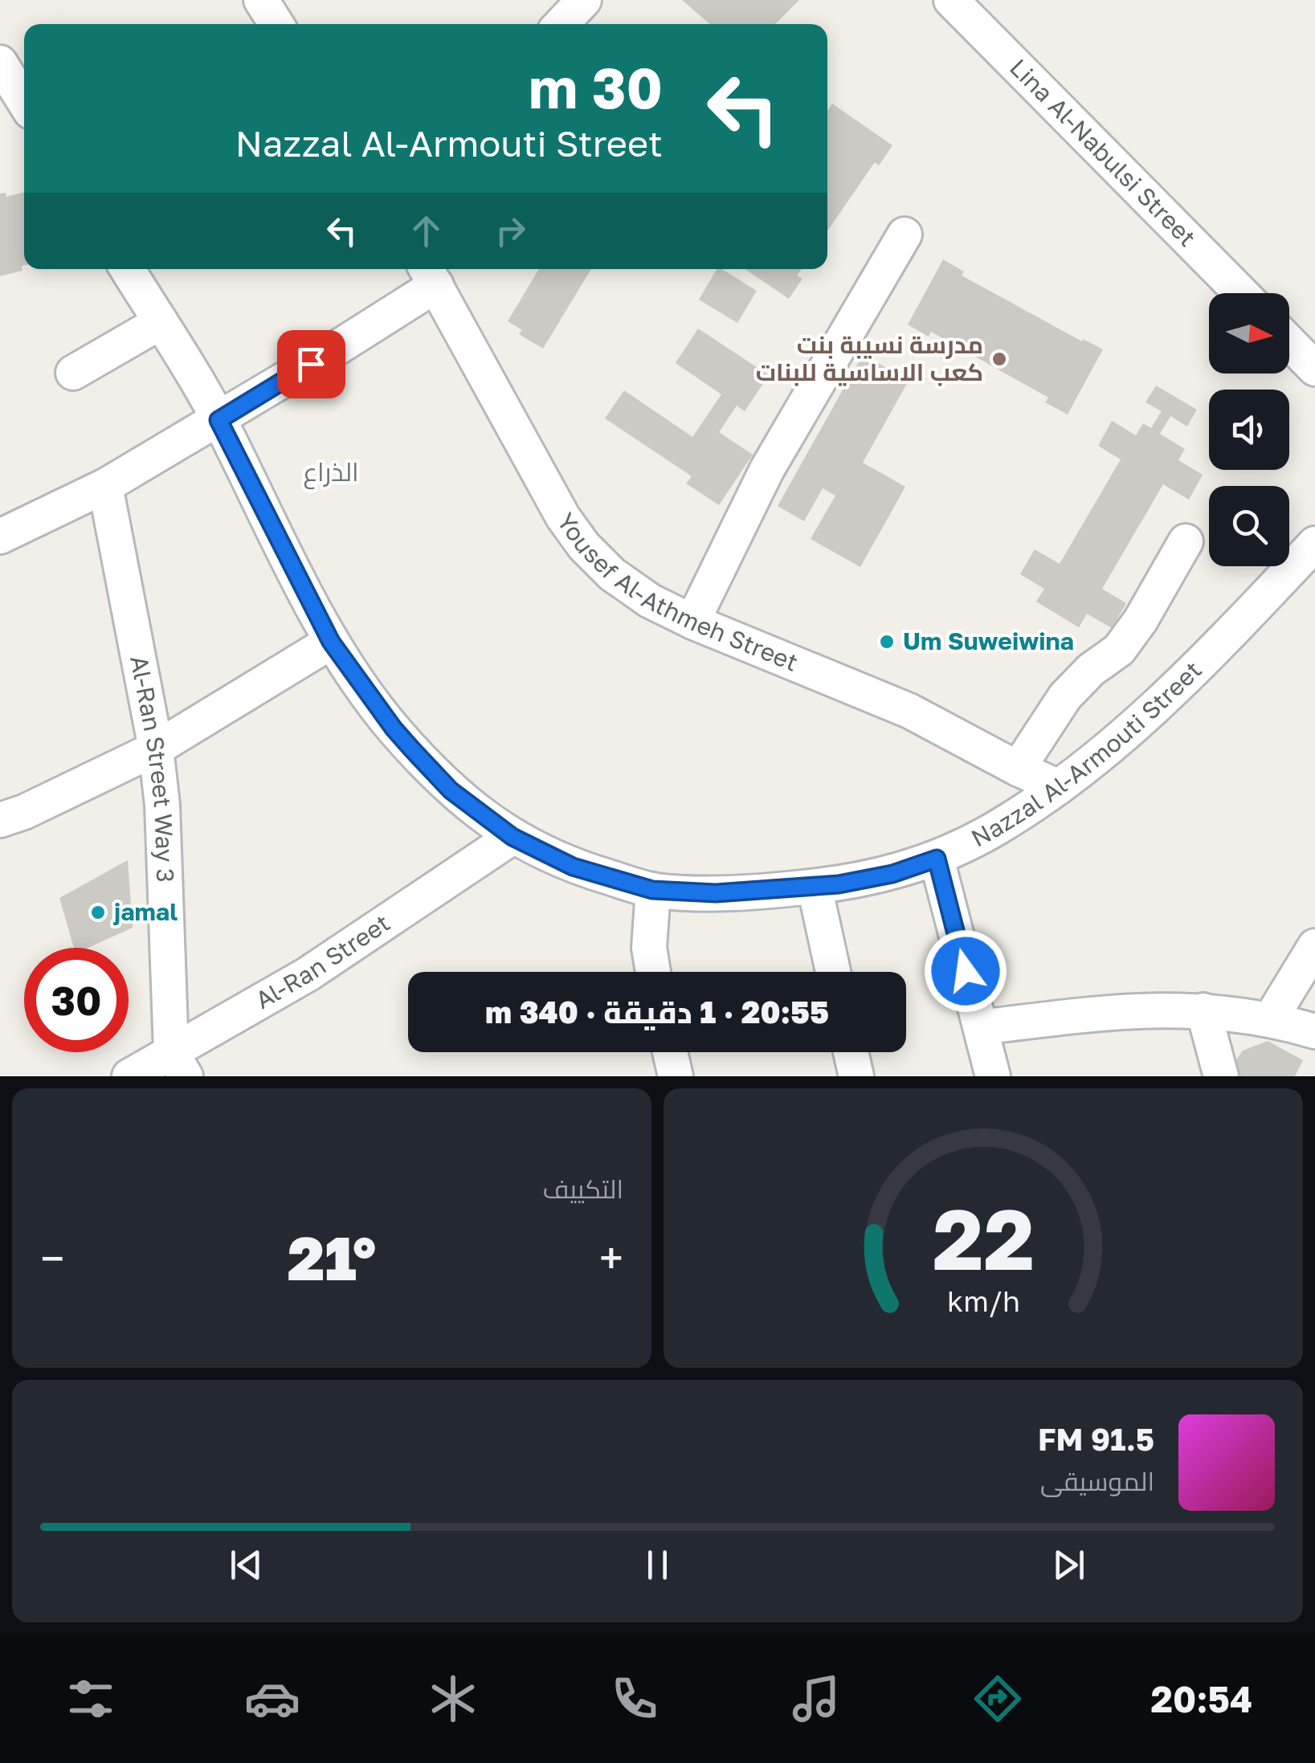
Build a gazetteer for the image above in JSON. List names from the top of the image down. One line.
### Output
{"streets":{"street":["Lina Al-Nabulsi Street","Yousef Al-Athmeh Street","Nazzal Al-Armouti Street","Al-Ran Street Way 3","Al-Ran Street"]},"crossings":[["Yousef Al-Athmeh Street","Nazzal Al-Armouti Street"],["Nazzal Al-Armouti Street","Al-Ran Street"],["Al-Ran Street Way 3","Al-Ran Street"]],"districts":["الذراع"],"places":["مدرسة نسيبة بنت كعب الاساسية للبنات","Um Suweiwina","jamal"],"north":"right","page":{"turn":["30 m","Nazzal Al-Armouti Street"],"limit":"30","trip":"20:55 · 1 دقيقة · 340 m","tile":"التكييف","heat":["−","21°","+"],"song":["91.5 FM","الموسيقى"],"tabs":"20:54","gauge":["22","km/h"]}}
